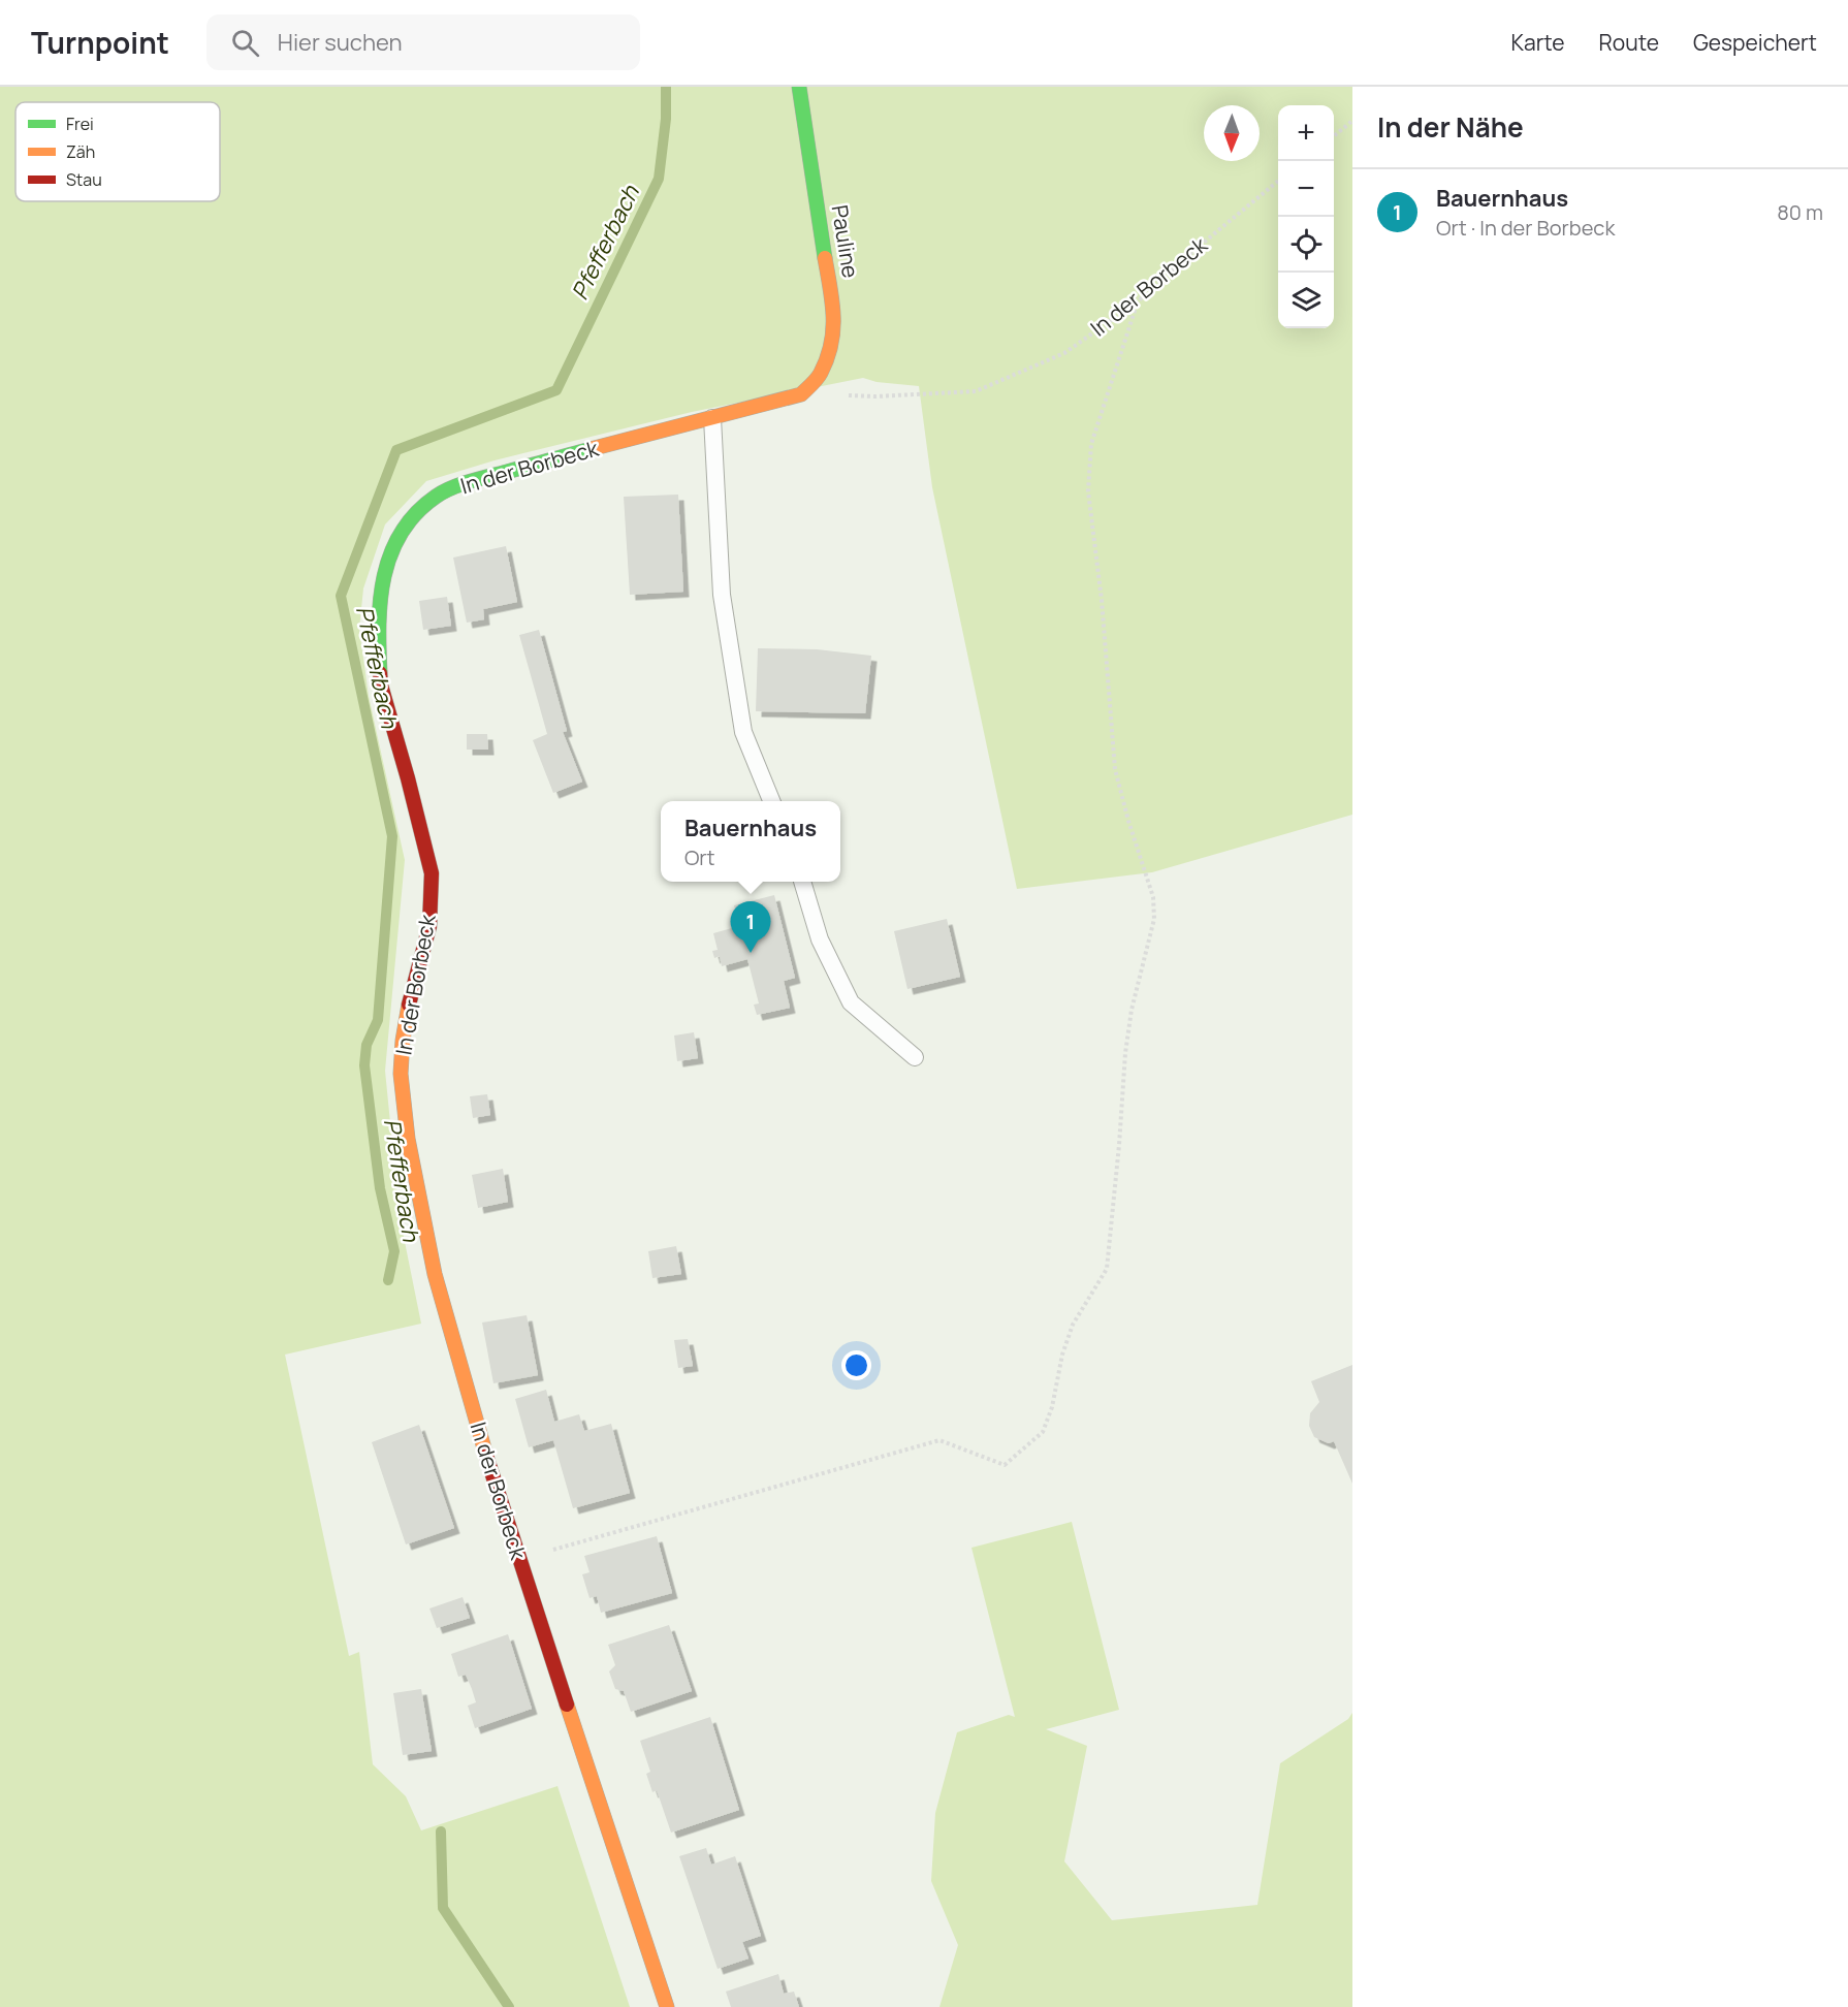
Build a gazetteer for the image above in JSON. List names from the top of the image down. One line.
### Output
{"streets":{"street":["Pauline","In der Borbeck"]},"crossings":[["Pauline","In der Borbeck"]],"water":["Pfefferbach"],"legend":["Frei","Zäh","Stau"],"north":"bottom","page":{"header":"Turnpoint","search":"Hier suchen","nav":["Karte","Route","Gespeichert"],"heading":"In der Nähe","map_buttons":["+","−"],"list":[{"mark":"1","name":"Bauernhaus","note":"Ort · In der Borbeck","value":"80 m"}],"popup":["Bauernhaus","Ort"],"pins":"1"}}
